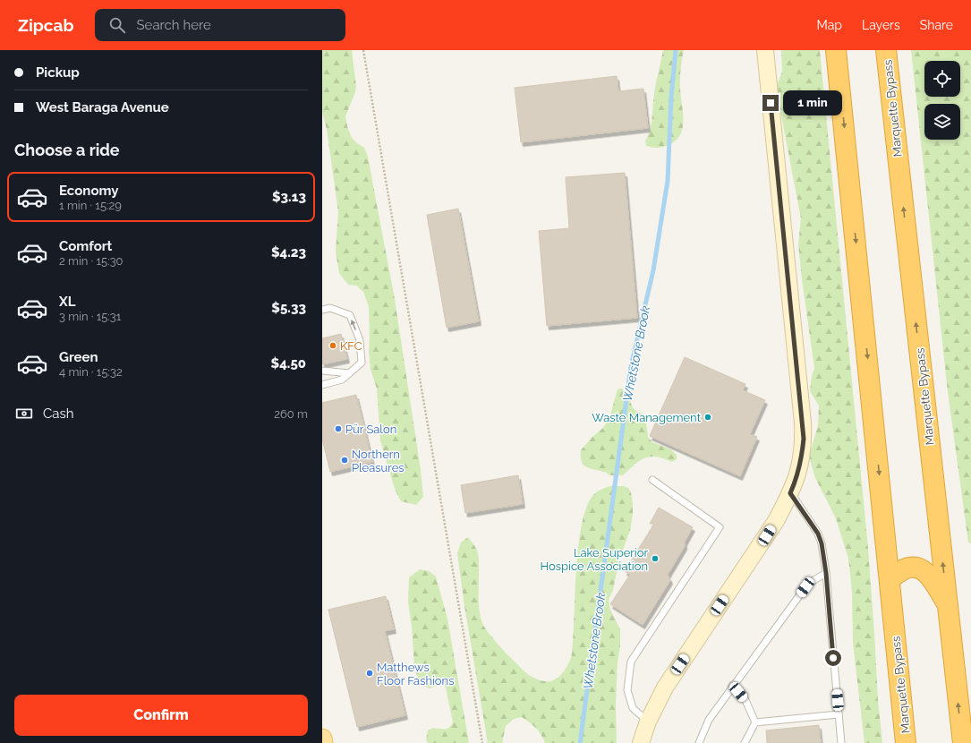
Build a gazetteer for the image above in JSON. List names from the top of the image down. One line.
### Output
{"streets":{"highway":["Marquette Bypass"]},"water":["Whetstone Brook"],"places":["KFC","Waste Management","Pür Salon","Northern Pleasures","Lake Superior Hospice Association","Matthews Floor Fashions"],"page":{"header":"Zipcab","search":"Search here","nav":["Map","Layers","Share"],"banner":["Pickup","West Baraga Avenue"],"bubble":"1 min","heading":"Choose a ride","list":[{"name":"Economy","note":"1 min · 15:29","value":"$3.13"},{"name":"Comfort","note":"2 min · 15:30","value":"$4.23"},{"name":"XL","note":"3 min · 15:31","value":"$5.33"},{"name":"Green","note":"4 min · 15:32","value":"$4.50"}],"pay":["Cash","260 m"],"buttons":"Confirm"}}
